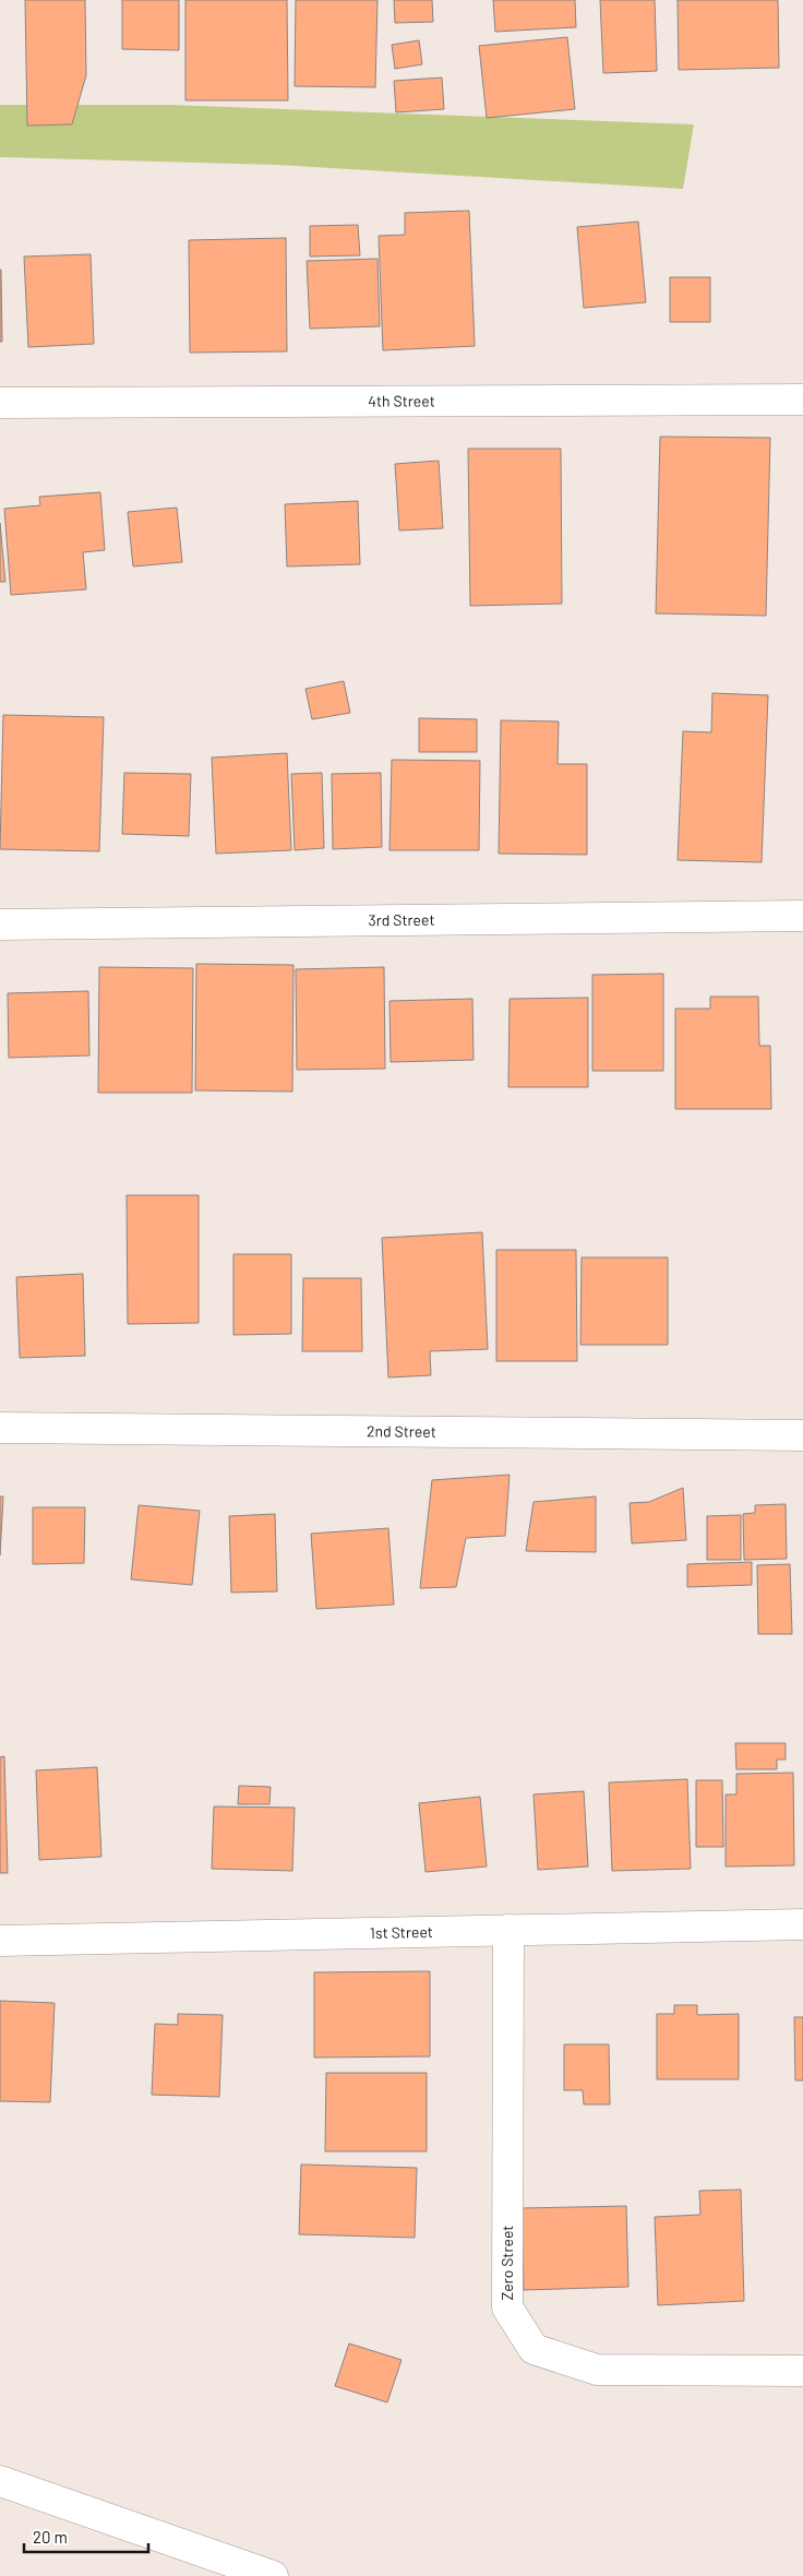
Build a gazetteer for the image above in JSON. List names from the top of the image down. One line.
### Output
{"streets":{"street":["4th Street","3rd Street","2nd Street","1st Street","Zero Street"]},"crossings":[["1st Street","Zero Street"]],"scale_bar":"20 m"}
